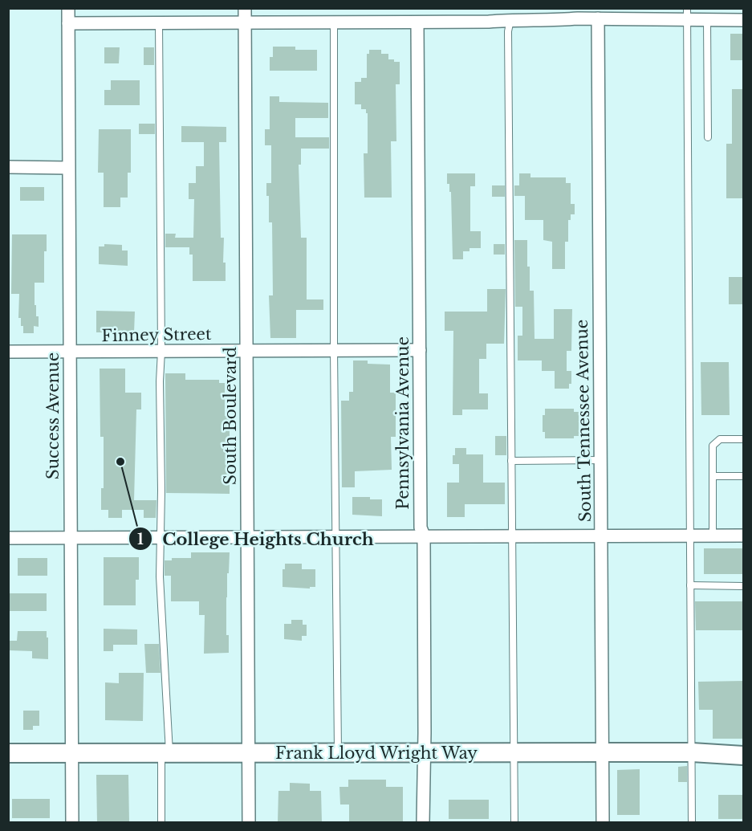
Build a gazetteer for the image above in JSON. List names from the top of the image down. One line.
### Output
{"streets":{"street":["Finney Street","Success Avenue","South Boulevard","South Tennessee Avenue","Pennsylvania Avenue","Frank Lloyd Wright Way"]},"crossings":[["Finney Street","Success Avenue"],["Finney Street","South Boulevard"],["Finney Street","Pennsylvania Avenue"],["Success Avenue","Frank Lloyd Wright Way"],["South Boulevard","Frank Lloyd Wright Way"],["South Tennessee Avenue","Frank Lloyd Wright Way"],["Pennsylvania Avenue","Frank Lloyd Wright Way"]],"places":["College Heights Church"]}
